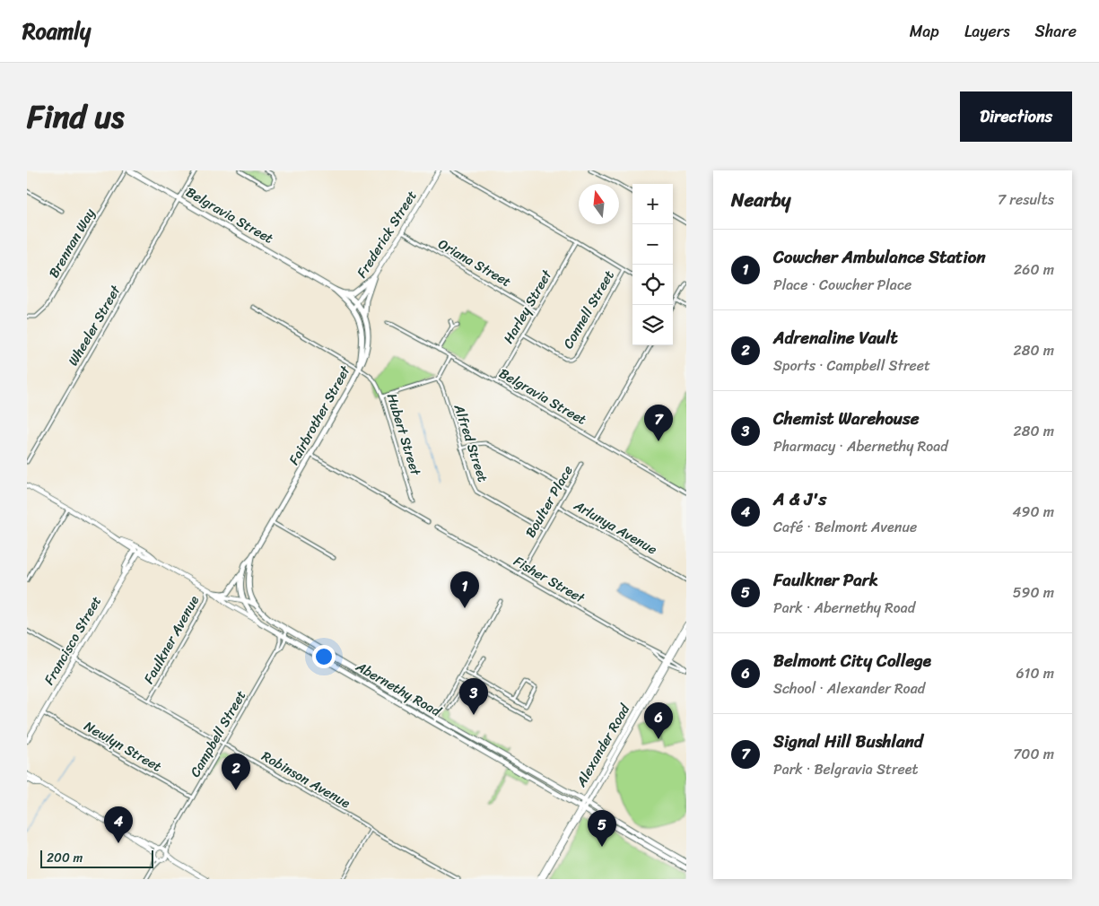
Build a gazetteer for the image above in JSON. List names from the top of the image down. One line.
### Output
{"streets":{"main road":["Belgravia Street","Fairbrother Street","Abernethy Road"],"street":["Frederick Street","Brennan Way","Oriana Street","Harley Street","Connell Street","Wheeler Street","Hubert Street","Alfred Street","Boulter Place","Arlunya Avenue","Fisher Street","Faulkner Avenue","Francisco Street","Campbell Street","Alexander Road","Newlyn Street","Robinson Avenue"]},"crossings":[["Belgravia Street","Frederick Street"],["Belgravia Street","Harley Street"],["Belgravia Street","Wheeler Street"],["Belgravia Street","Fairbrother Street"],["Belgravia Street","Hubert Street"],["Frederick Street","Oriana Street"],["Frederick Street","Fairbrother Street"],["Oriana Street","Harley Street"],["Harley Street","Connell Street"],["Fairbrother Street","Hubert Street"],["Fairbrother Street","Abernethy Road"],["Alfred Street","Boulter Place"],["Boulter Place","Arlunya Avenue"],["Boulter Place","Fisher Street"],["Fisher Street","Alexander Road"],["Faulkner Avenue","Abernethy Road"],["Faulkner Avenue","Robinson Avenue"],["Francisco Street","Abernethy Road"],["Francisco Street","Newlyn Street"],["Francisco Street","Robinson Avenue"],["Abernethy Road","Campbell Street"],["Abernethy Road","Alexander Road"],["Campbell Street","Newlyn Street"],["Campbell Street","Robinson Avenue"]],"scale_bar":"200 m","north":"top","page":{"header":"Roamly","nav":["Map","Layers","Share"],"title":"Find us","buttons":"Directions","heading":["Nearby","7 results"],"map_buttons":["+","−"],"list":[{"mark":"1","name":"Cowcher Ambulance Station","note":"Place · Cowcher Place","value":"260 m"},{"mark":"2","name":"Adrenaline Vault","note":"Sports · Campbell Street","value":"280 m"},{"mark":"3","name":"Chemist Warehouse","note":"Pharmacy · Abernethy Road","value":"280 m"},{"mark":"4","name":"A & J's","note":"Café · Belmont Avenue","value":"490 m"},{"mark":"5","name":"Faulkner Park","note":"Park · Abernethy Road","value":"590 m"},{"mark":"6","name":"Belmont City College","note":"School · Alexander Road","value":"610 m"},{"mark":"7","name":"Signal Hill Bushland","note":"Park · Belgravia Street","value":"700 m"}],"pins":["7","1","3","6","2","4","5"],"scale":"200 m"}}
